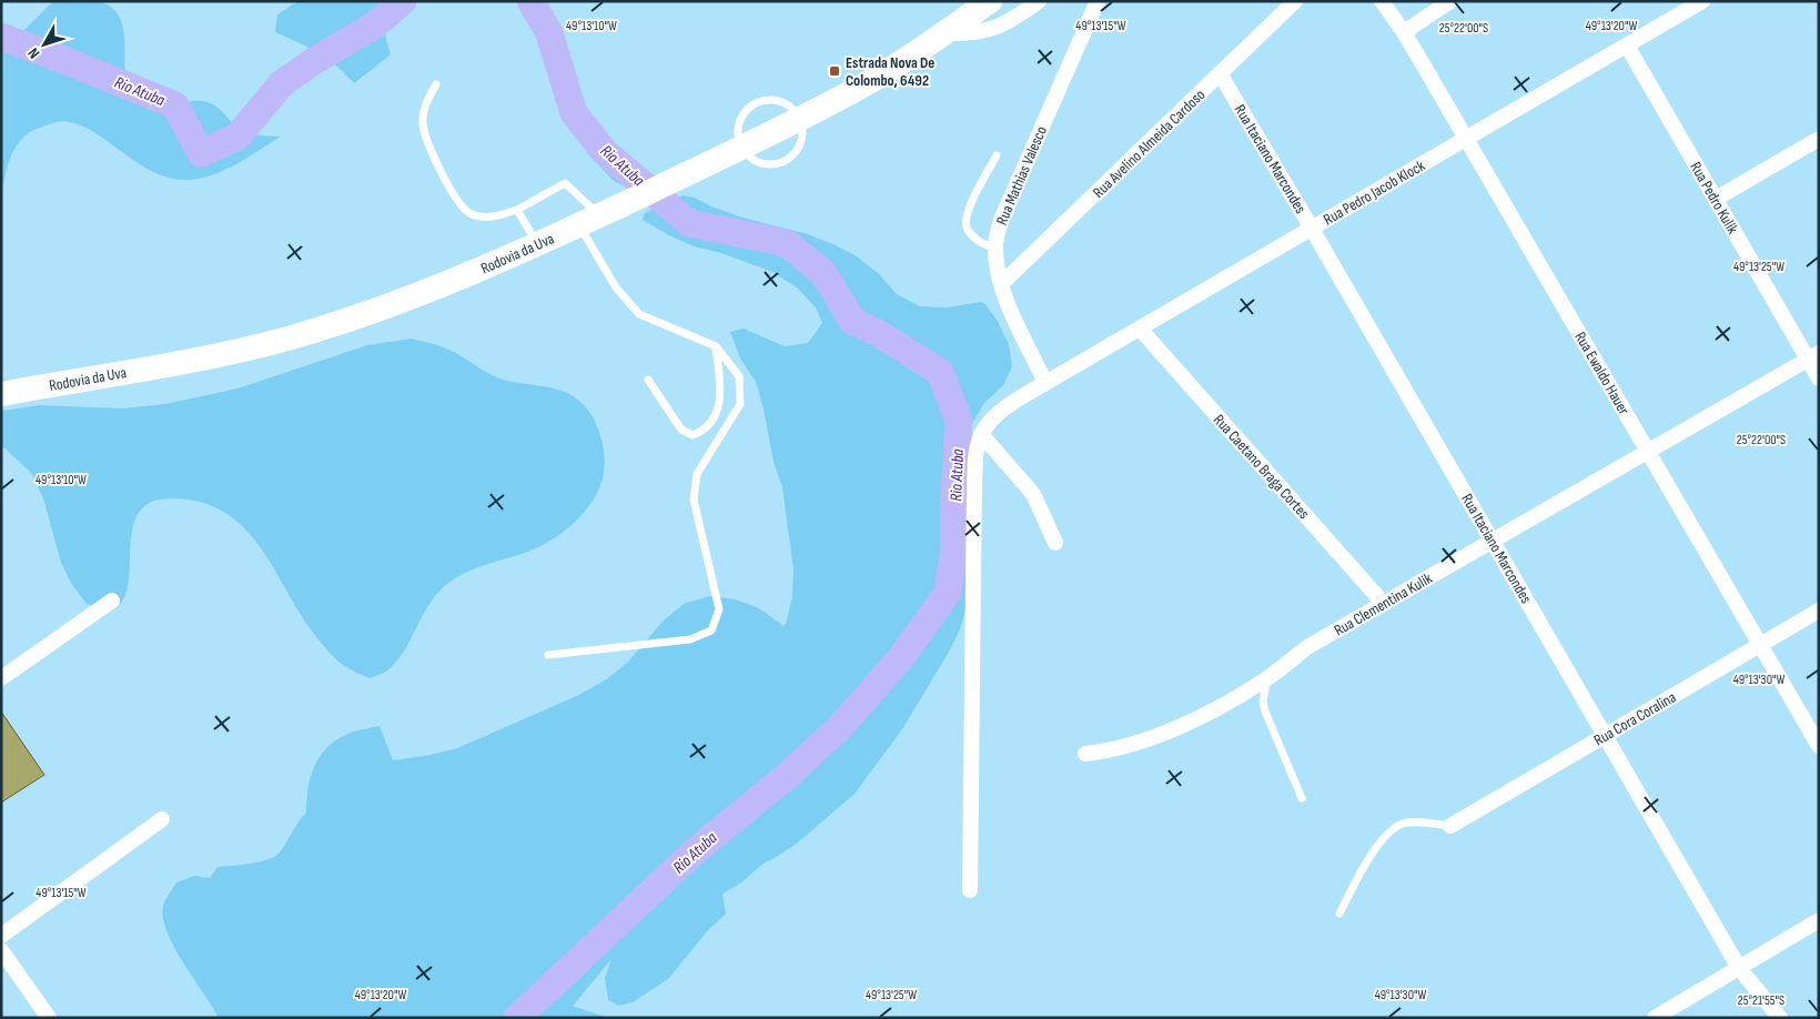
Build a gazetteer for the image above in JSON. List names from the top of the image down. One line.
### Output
{"streets":{"highway":["Rodovia da Uva"],"street":["Rua Avelino Almeida Cardoso","Rua Itaciano Marcondes","Rua Mathias Valesco","Rua Pedro Jacob Klock","Rua Pedro Kulik","Rua Ewaldo Hauer","Rua Caetano Braga Cortes","Rua Clementina Kulik","Rua Cora Coralina"]},"crossings":[["Rua Avelino Almeida Cardoso","Rua Itaciano Marcondes"],["Rua Avelino Almeida Cardoso","Rua Mathias Valesco"],["Rua Itaciano Marcondes","Rua Pedro Jacob Klock"],["Rua Itaciano Marcondes","Rua Clementina Kulik"],["Rua Itaciano Marcondes","Rua Cora Coralina"],["Rua Mathias Valesco","Rua Pedro Jacob Klock"],["Rua Pedro Jacob Klock","Rua Pedro Kulik"],["Rua Pedro Jacob Klock","Rua Ewaldo Hauer"],["Rua Pedro Jacob Klock","Rua Caetano Braga Cortes"],["Rua Pedro Kulik","Rua Clementina Kulik"],["Rua Ewaldo Hauer","Rua Clementina Kulik"],["Rua Ewaldo Hauer","Rua Cora Coralina"],["Rua Caetano Braga Cortes","Rua Clementina Kulik"]],"water":["Rio Atuba"],"places":{"transit":["Estrada Nova De Colombo, 6492"]},"north":"bottom left","coordinates":["49°13'10\"W","49°13'15\"W","49°13'20\"W","25°22'00\"S","49°13'25\"W","49°13'30\"W","25°21'55\"S"]}
